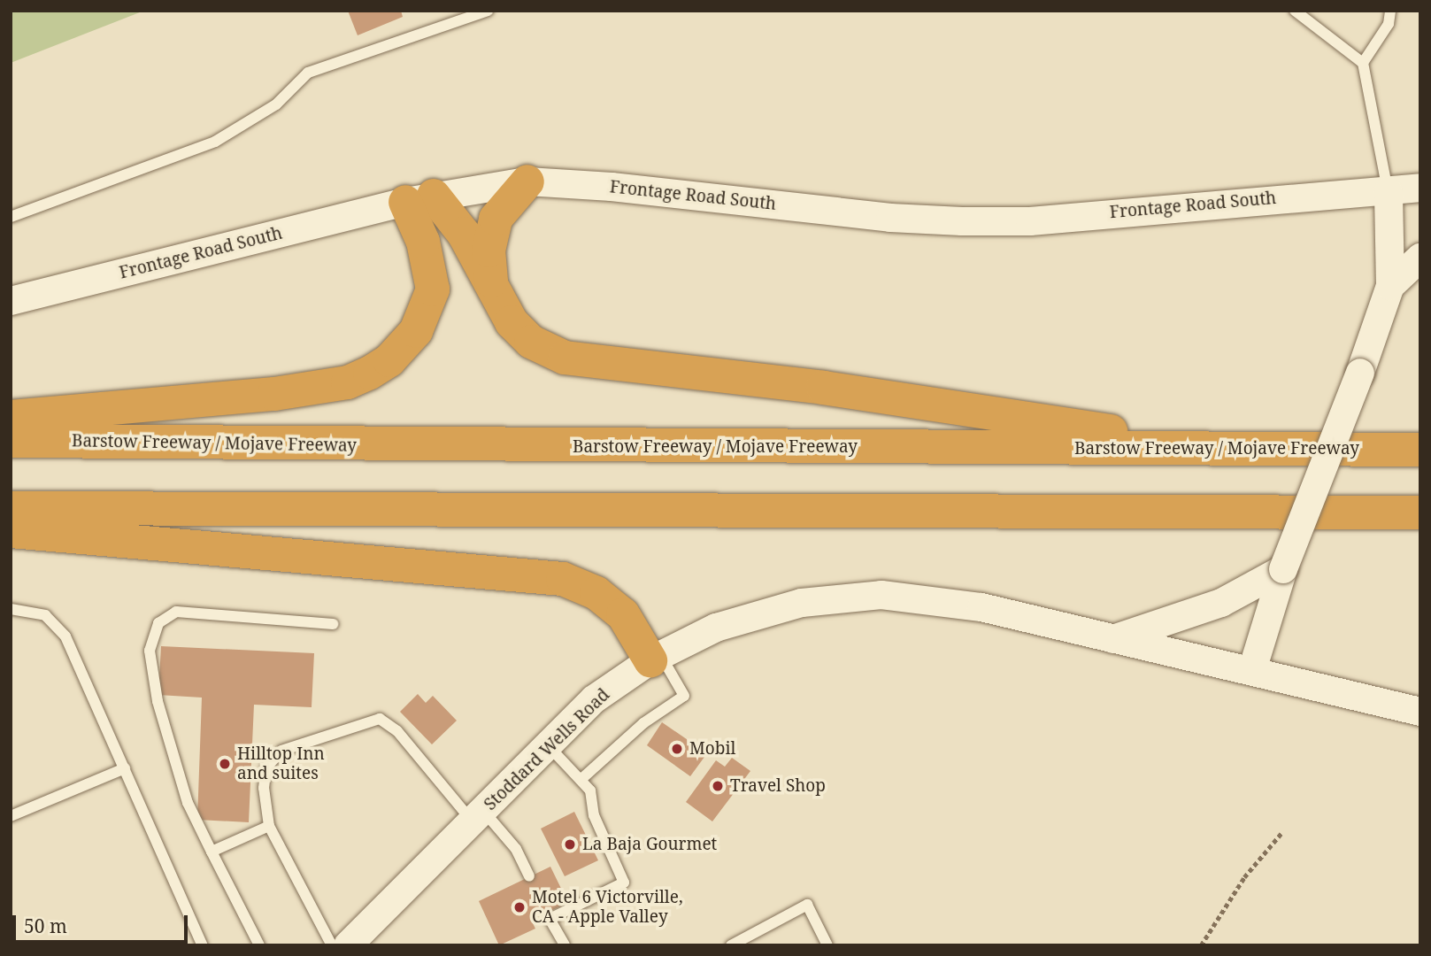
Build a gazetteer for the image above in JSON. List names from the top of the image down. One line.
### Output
{"streets":{"highway":["Barstow Freeway / Mojave Freeway"],"street":["Frontage Road South","Stoddard Wells Road"]},"places":["Mobil","Hilltop Inn and suites","Travel Shop","La Baja Gourmet","Motel 6 Victorville, CA - Apple Valley"],"scale_bar":"50 m"}
